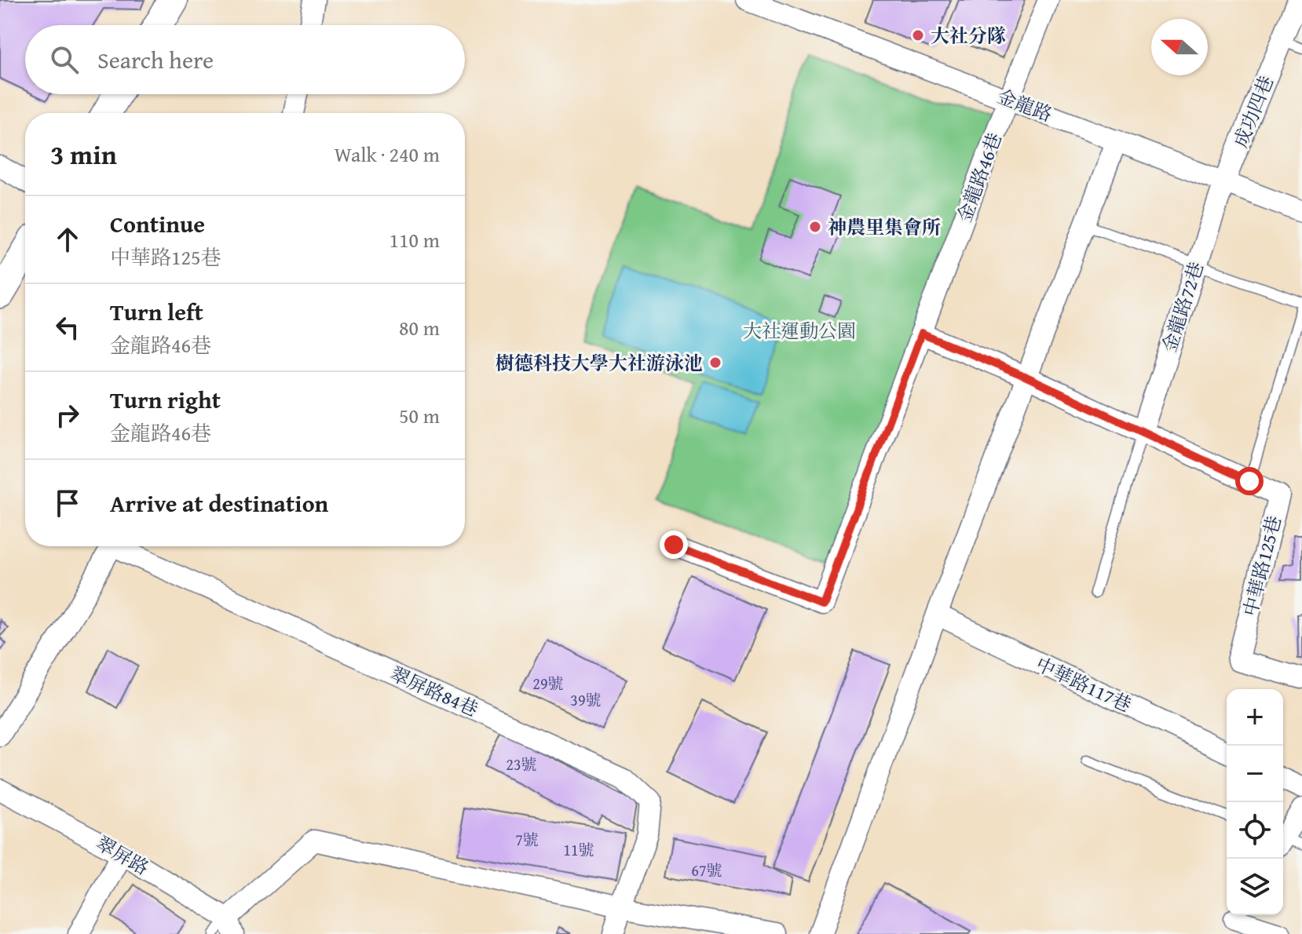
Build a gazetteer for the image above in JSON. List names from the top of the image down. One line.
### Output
{"streets":{"street":["金龍路","成功四巷","金龍路46巷","金龍路72巷","中華路125巷","中華路117巷","翠屏路84巷","翠屏路"]},"crossings":[["金龍路","成功四巷"],["金龍路","金龍路46巷"],["金龍路","金龍路72巷"],["成功四巷","金龍路72巷"],["金龍路46巷","中華路125巷"],["金龍路72巷","中華路125巷"]],"parks":["大社運動公園"],"places":["大社分隊","神農里集會所","樹德科技大學大社游泳池"],"house_numbers":["29號","39號","23號","7號","11號","67號"],"north":"left","page":{"search":"Search here","heading":["3 min","Walk · 240 m"],"list":[["Continue","中華路125巷","110 m"],["Turn left","金龍路46巷","80 m"],["Turn right","金龍路46巷","50 m"],"Arrive at destination"],"map_buttons":["+","−"]}}
